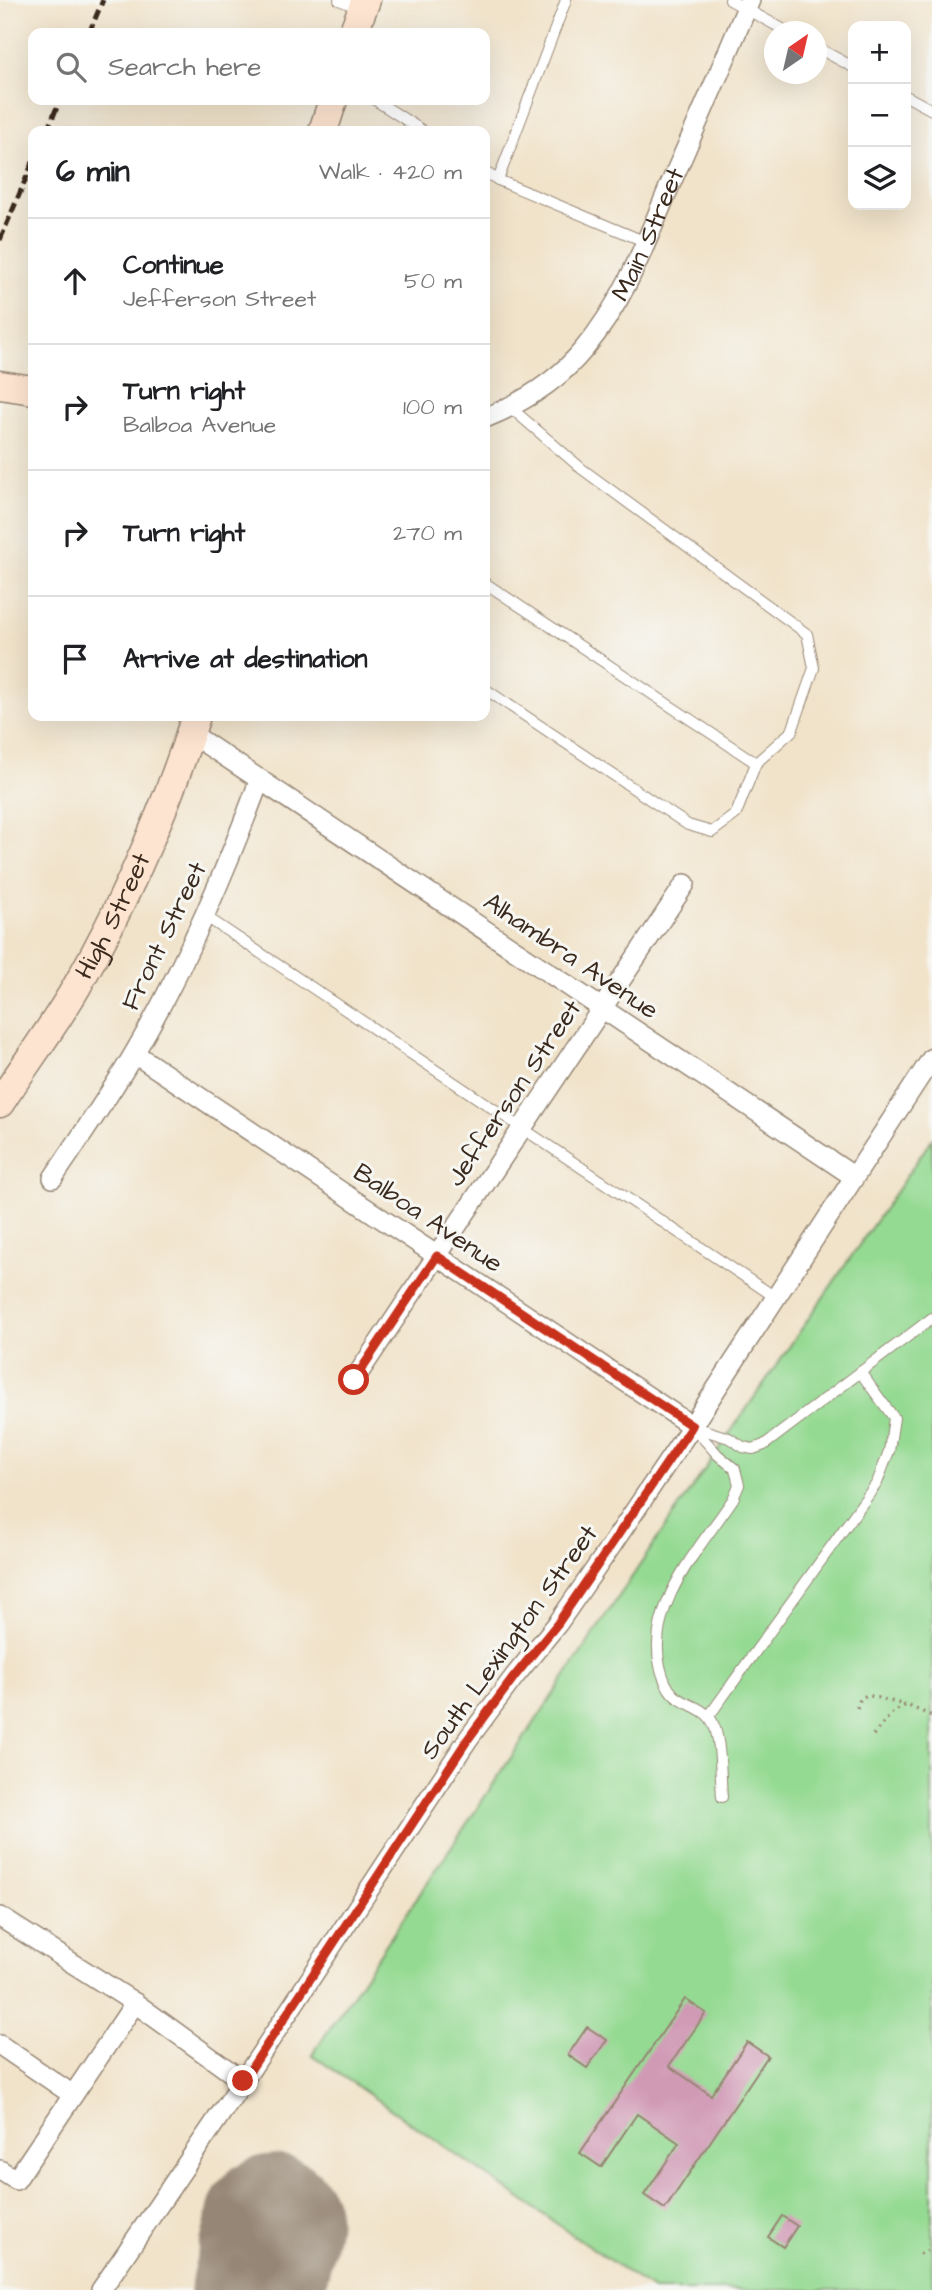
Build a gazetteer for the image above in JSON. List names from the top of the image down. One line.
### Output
{"streets":{"main road":["High Street"],"street":["Main Street","Front Street","Alhambra Avenue","Jefferson Street","Balboa Avenue","South Lexington Street"]},"crossings":[["Front Street","Alhambra Avenue"],["Front Street","Balboa Avenue"],["Alhambra Avenue","Jefferson Street"],["Alhambra Avenue","South Lexington Street"],["Jefferson Street","Balboa Avenue"],["Balboa Avenue","South Lexington Street"]],"north":"top right","page":{"map_buttons":["+","−"],"search":"Search here","heading":["6 min","Walk · 420 m"],"list":[["Continue","Jefferson Street","50 m"],["Turn right","Balboa Avenue","100 m"],["Turn right","270 m"],"Arrive at destination"]}}
